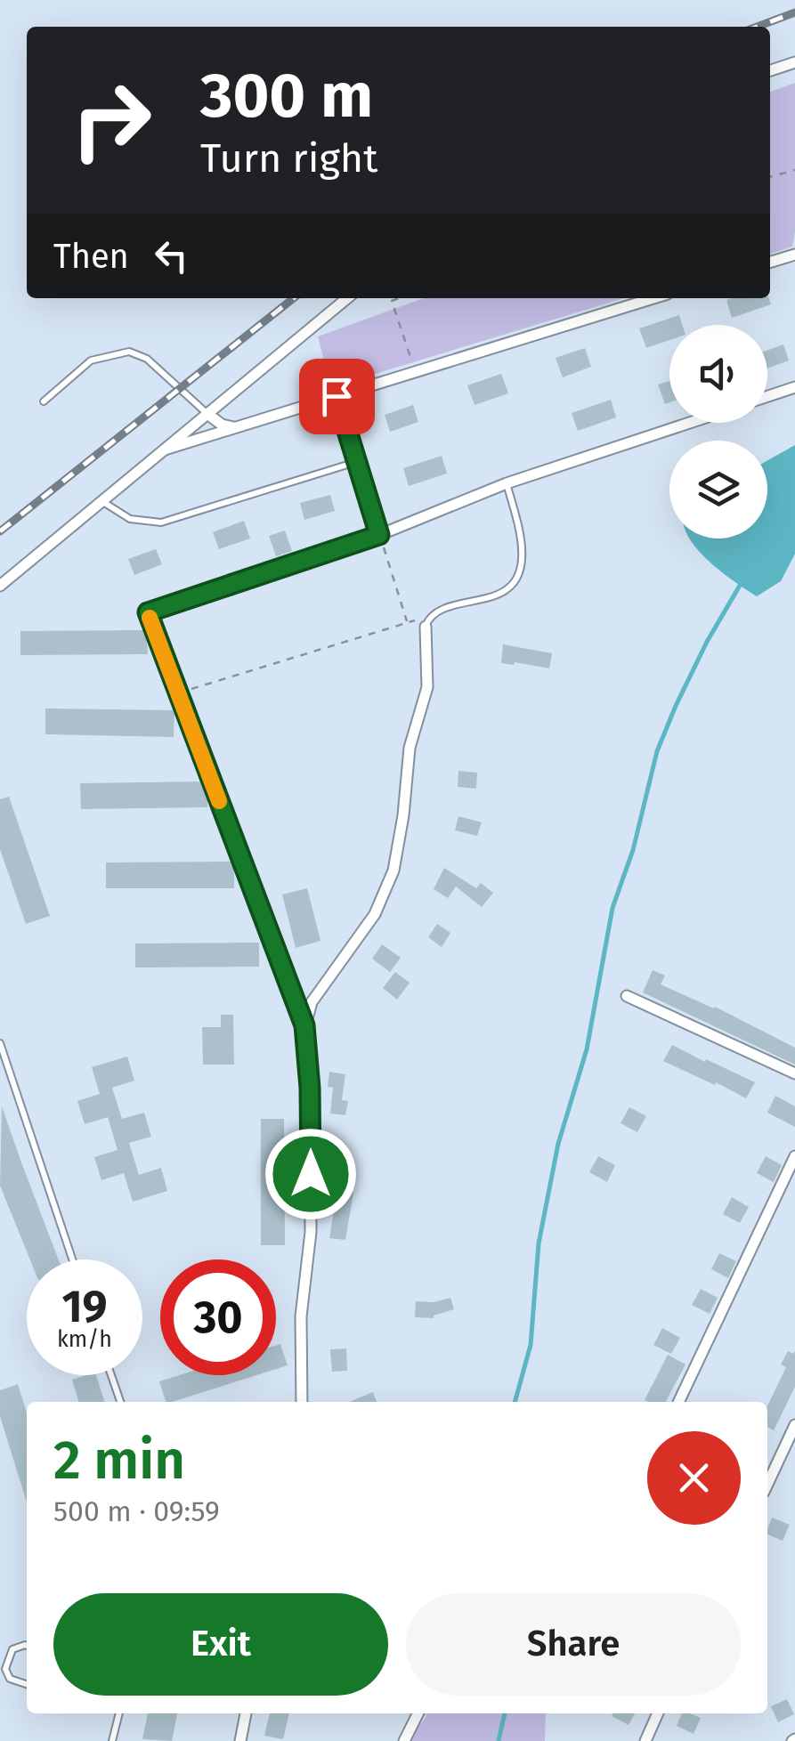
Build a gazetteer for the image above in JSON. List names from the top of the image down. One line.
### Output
{"page":{"turn":["300 m","Turn right"],"then":"Then","speed":"19 km/h","limit":"30","heading":["2 min","500 m · 09:59"],"buttons":["Exit","Share"]}}
